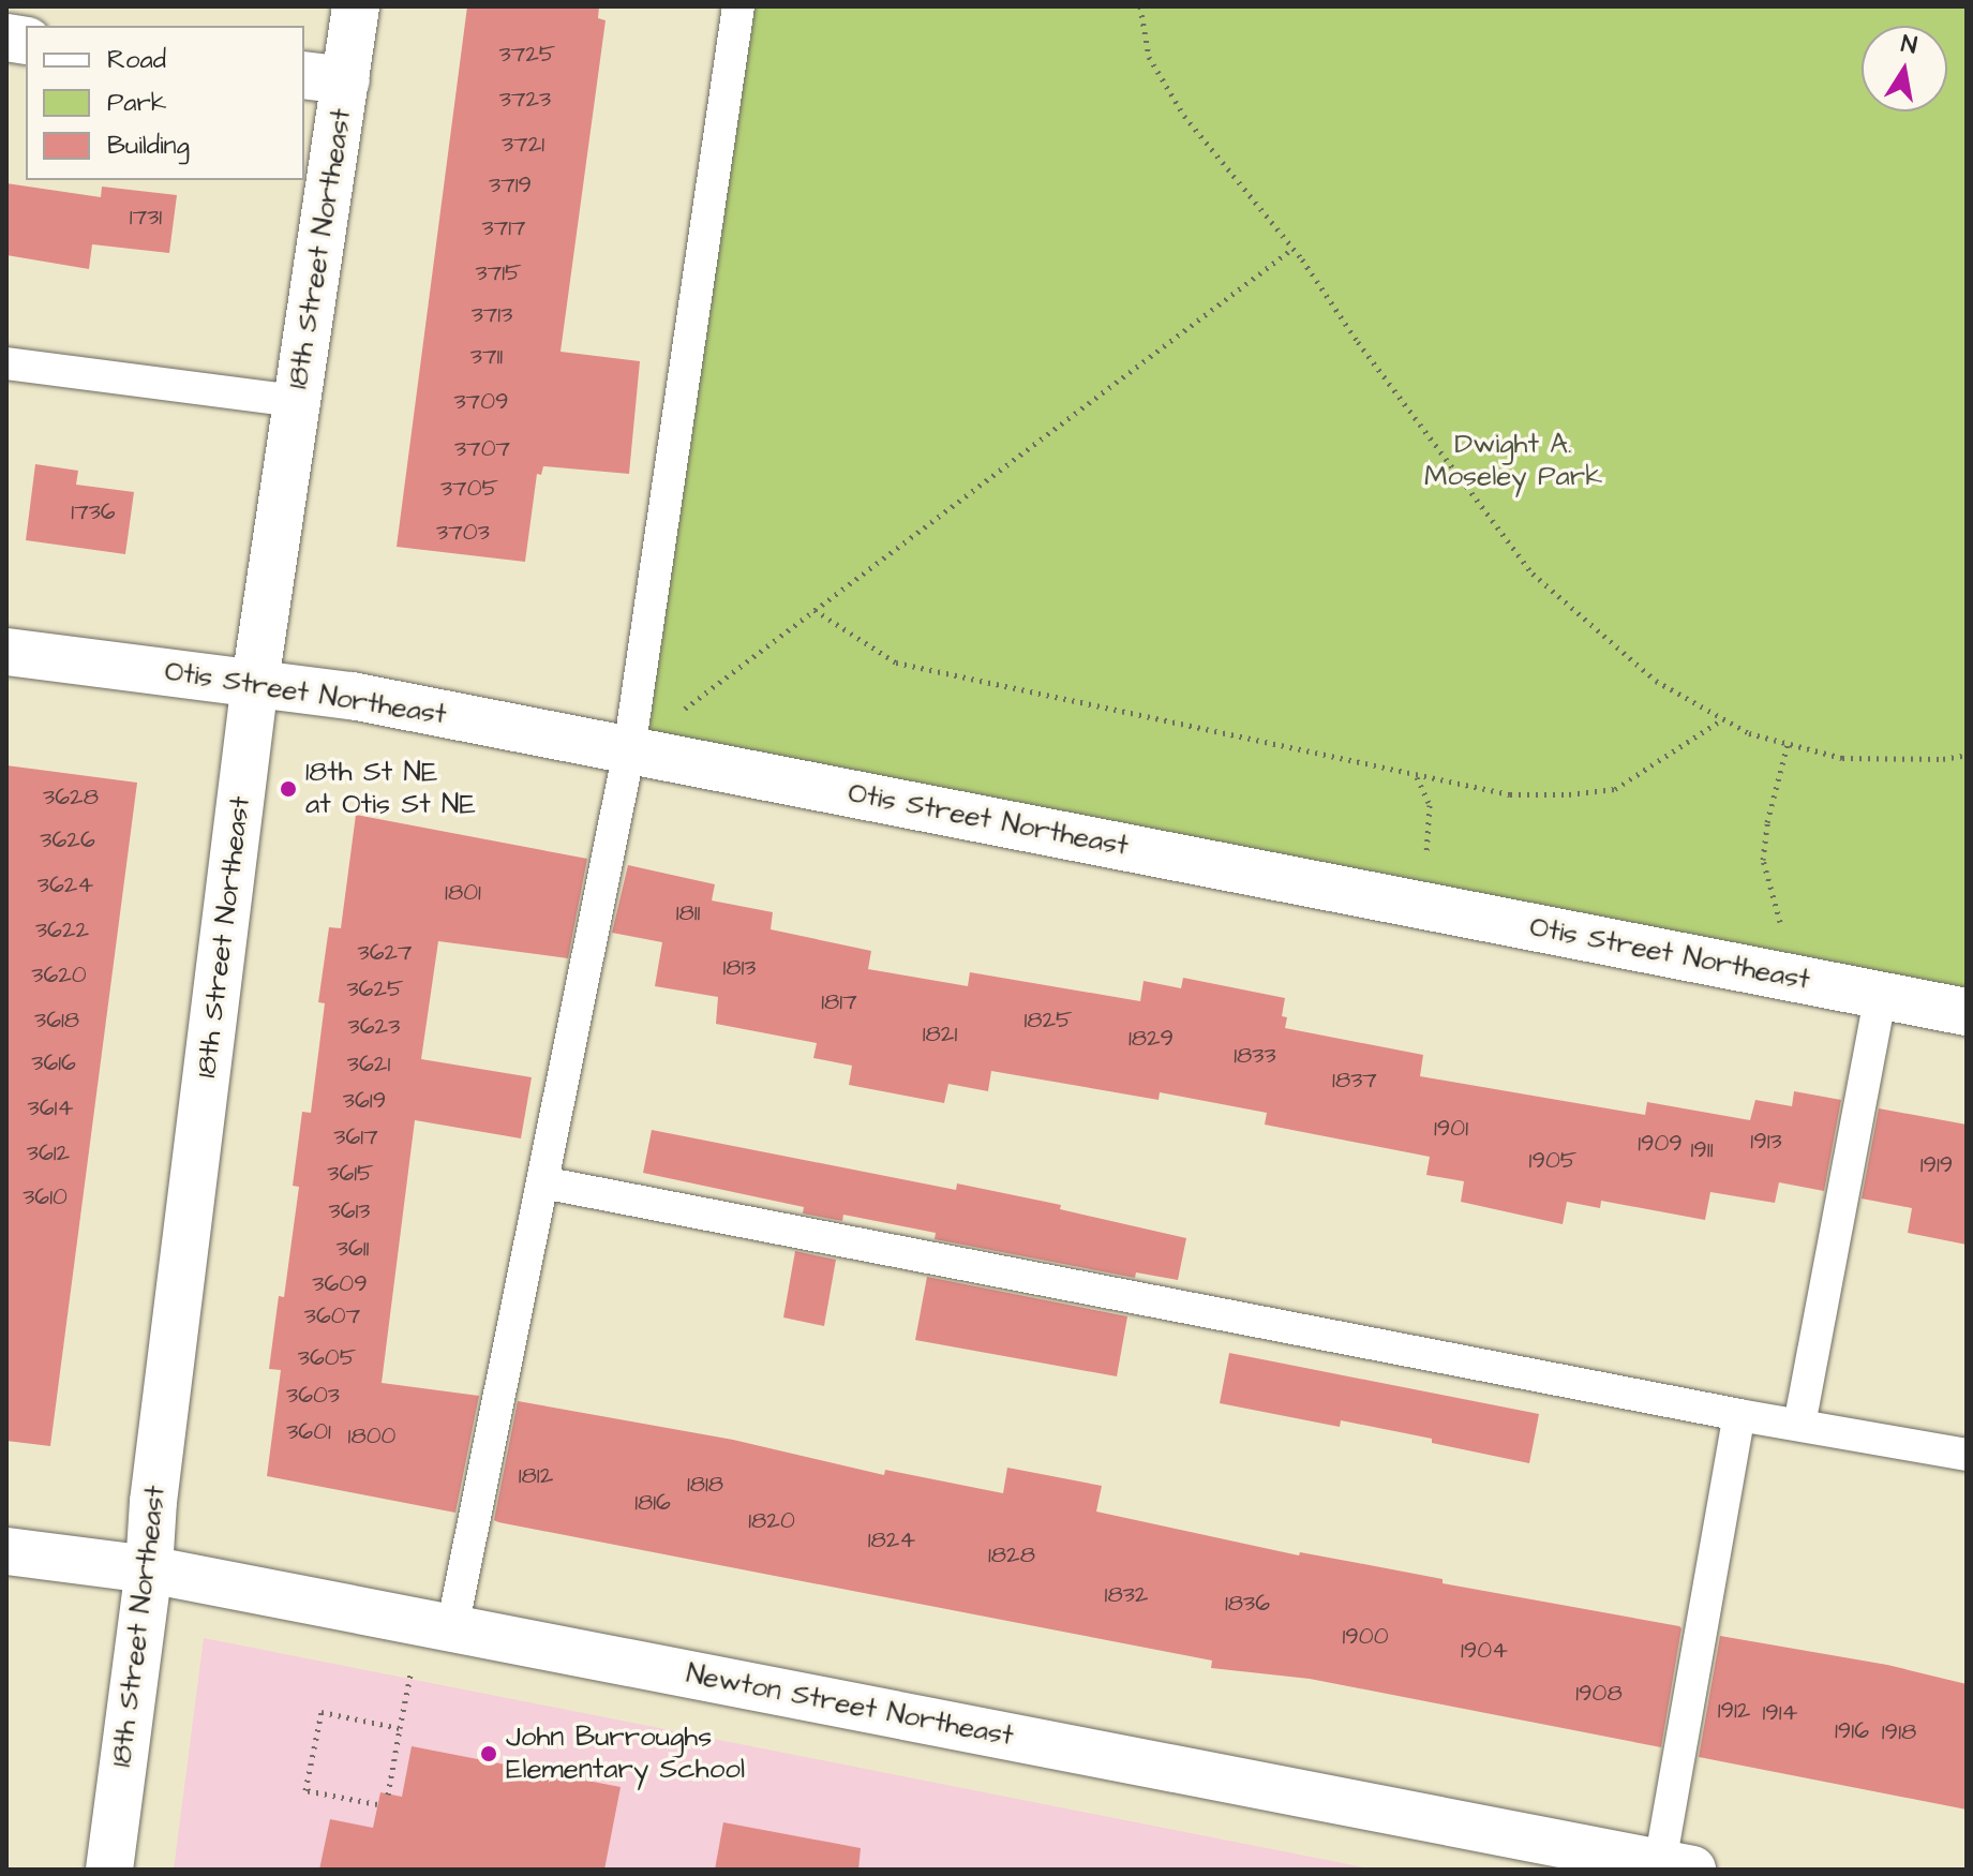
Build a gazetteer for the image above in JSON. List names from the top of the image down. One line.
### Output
{"streets":{"street":["18th Street Northeast","Otis Street Northeast","Newton Street Northeast"]},"crossings":[["18th Street Northeast","Otis Street Northeast"],["18th Street Northeast","Newton Street Northeast"]],"parks":["Dwight A. Moseley Park"],"places":["18th St NE at Otis St NE","John Burroughs Elementary School"],"house_numbers":["3725","3723","3721","3719","1731","3717","3715","3713","3711","3709","3707","3705","1736","3703","3628","3626","3624","1801","1811","3622","3627","1813","3620","3625","1817","3618","1825","3623","1821","1829","1833","3616","3621","1837","3619","3614","1901","3617","1913","1909","1911","3612","1905","1919","3615","3610","3613","3611","3609","3607","3605","3603","3601","1800","1812","1818","1816","1820","1824","1828","1832","1836","1900","1904","1908","1912","1914","1916","1918"],"legend":["Road","Park","Building"],"north":"top"}
